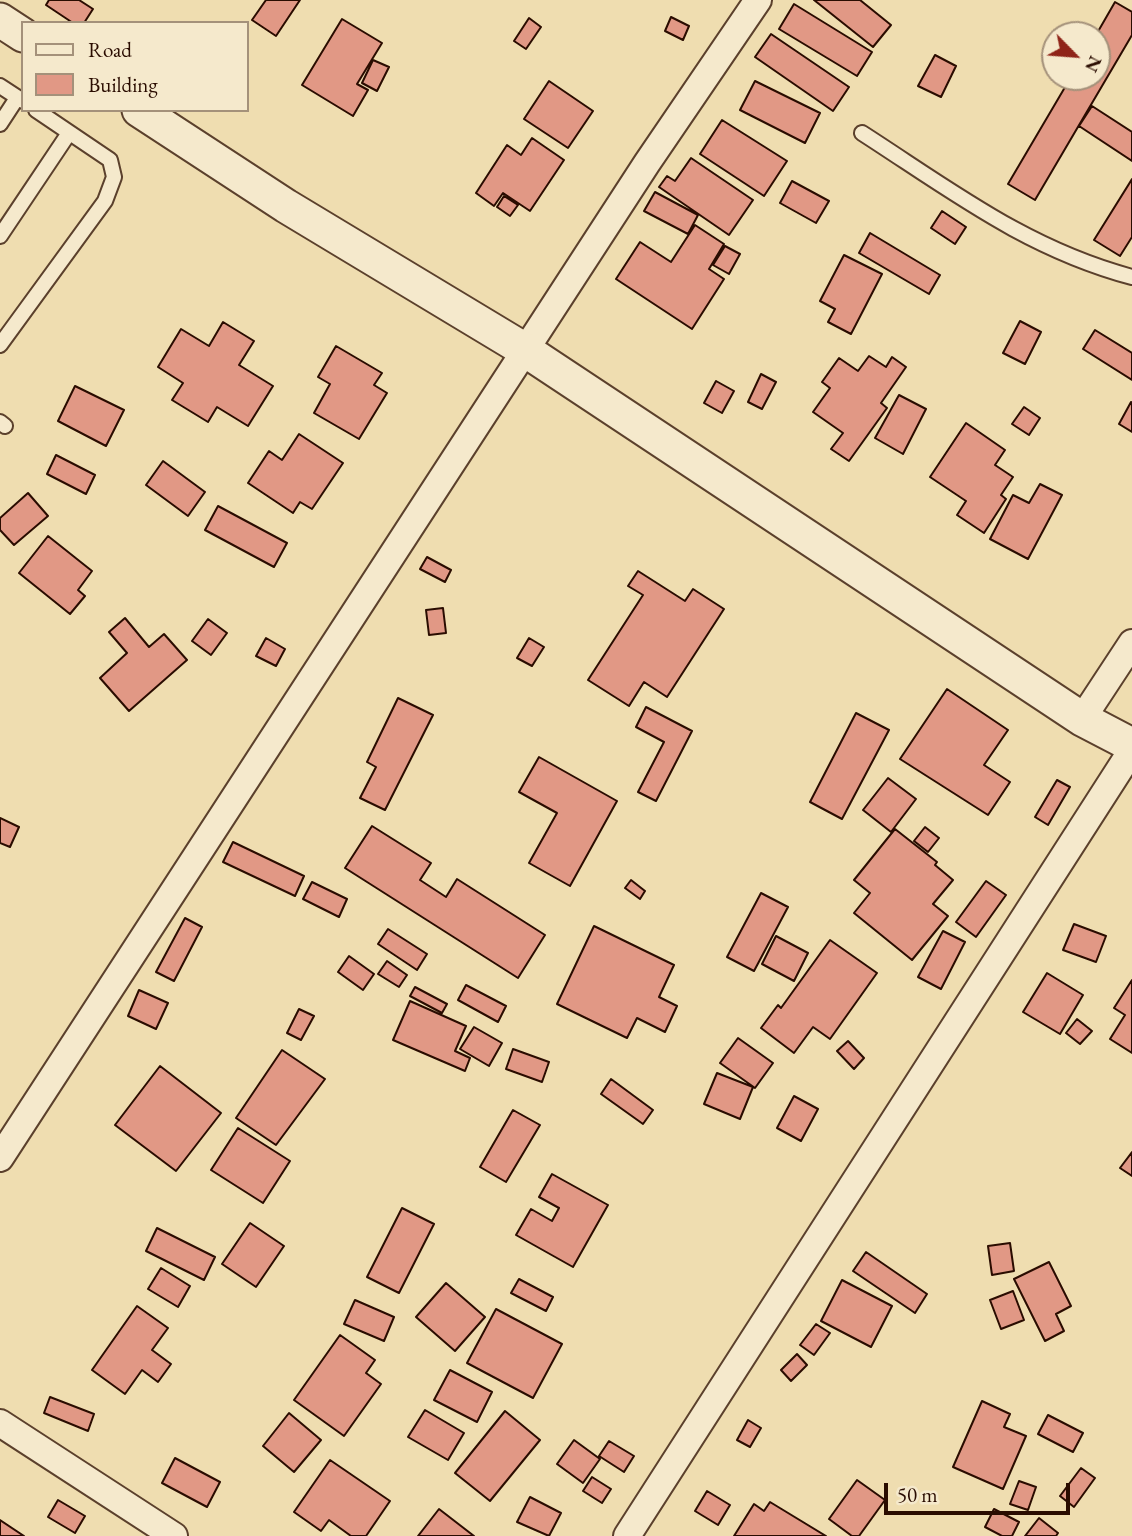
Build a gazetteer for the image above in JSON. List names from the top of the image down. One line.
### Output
{"legend":["Road","Building"],"scale_bar":"50 m","north":"bottom right"}
